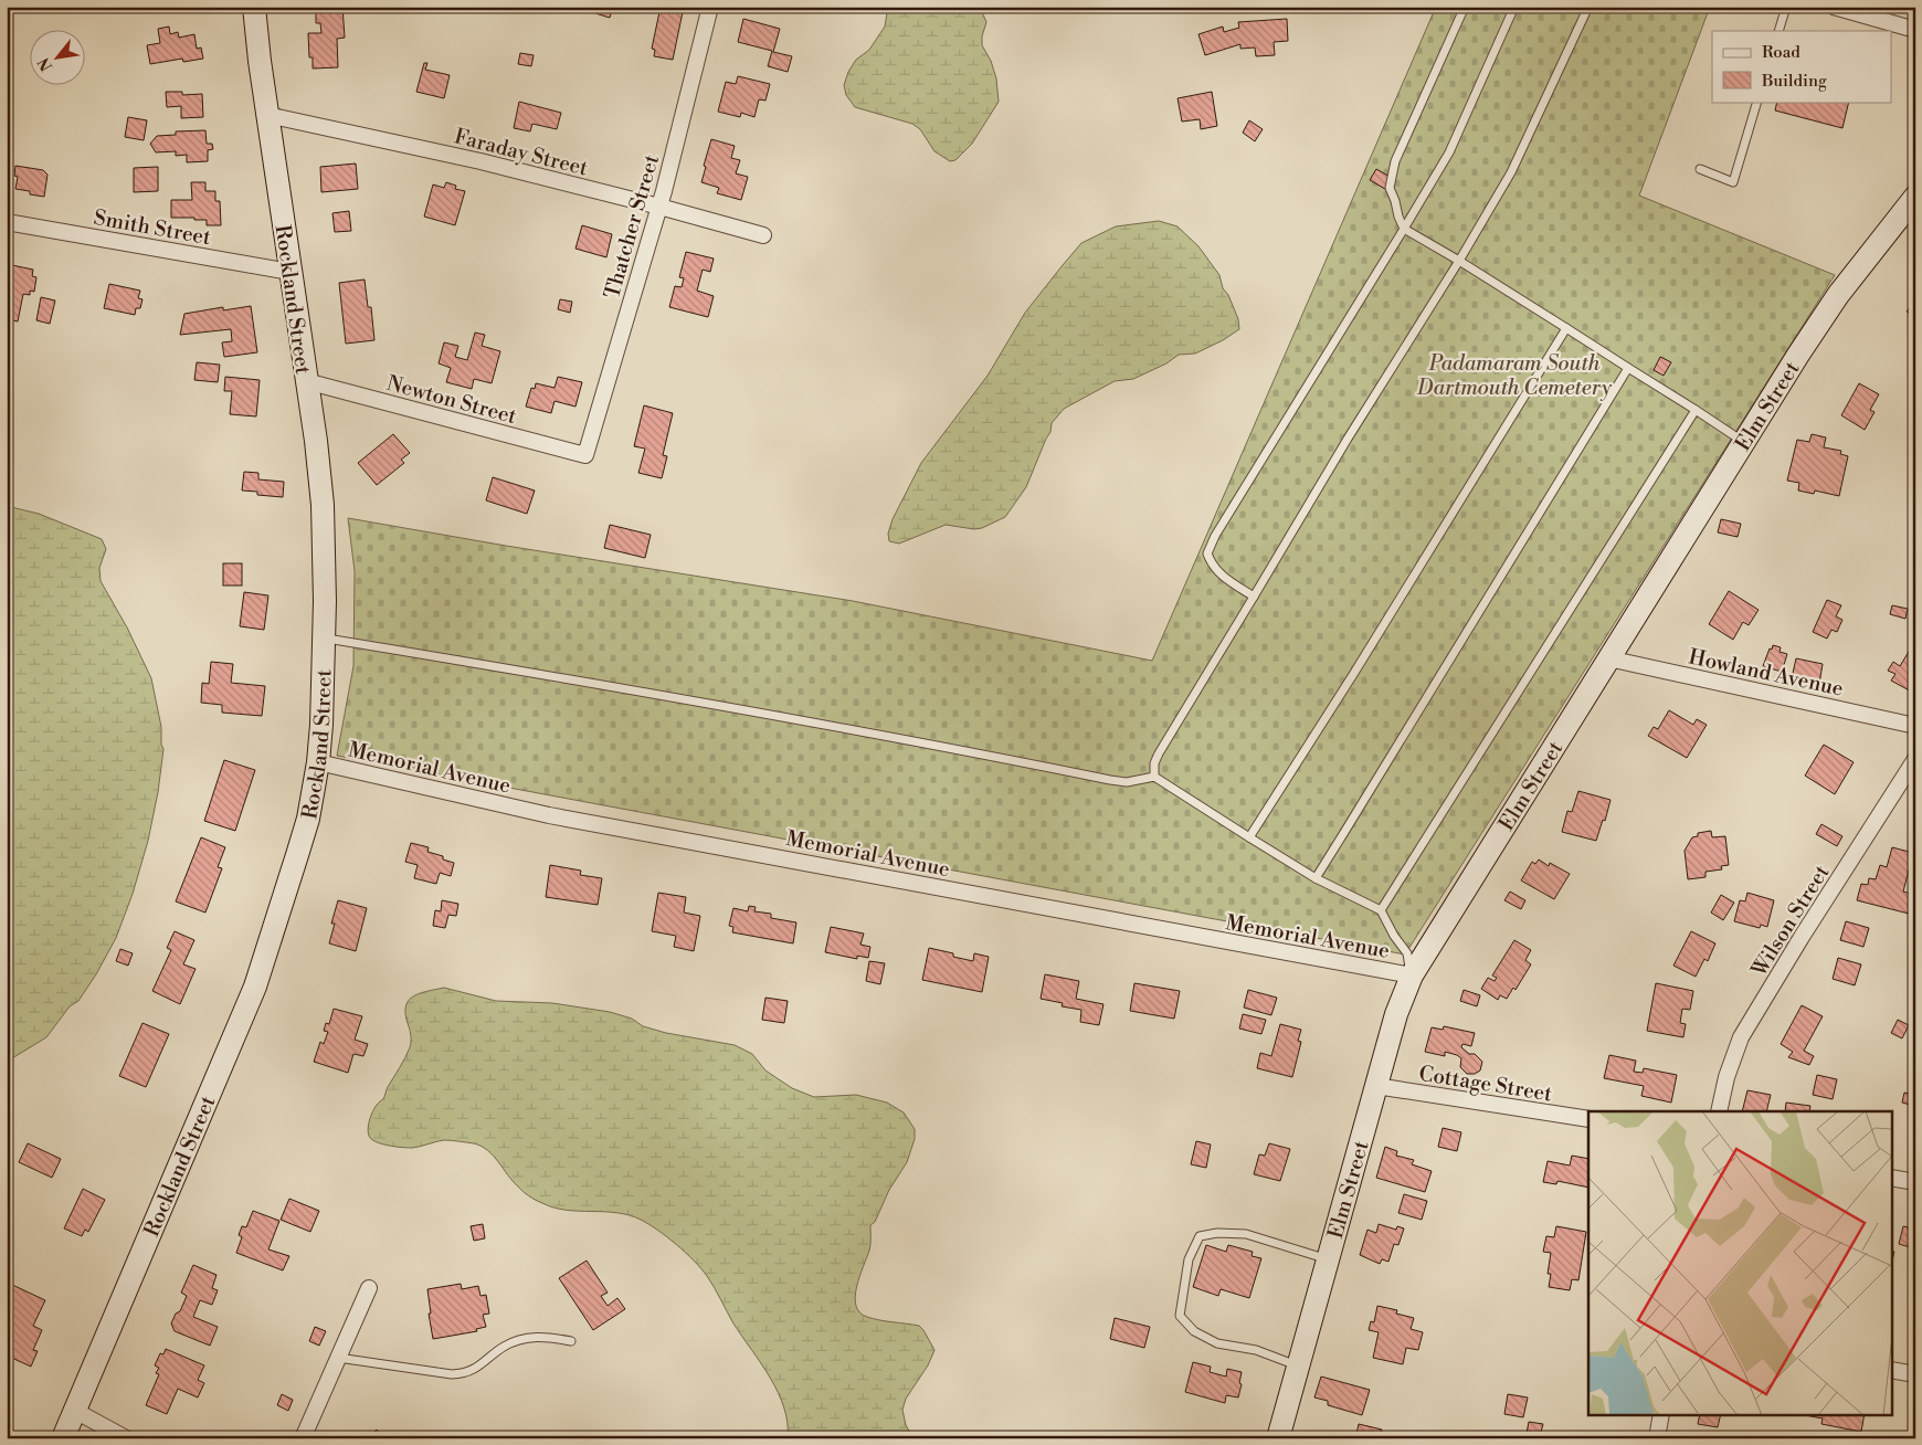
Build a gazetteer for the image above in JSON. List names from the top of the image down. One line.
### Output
{"streets":{"street":["Faraday Street","Smith Street","Thatcher Street","Rockland Street","Newton Street","Elm Street","Howland Avenue","Memorial Avenue","Wilson Street","Cottage Street"]},"crossings":[["Faraday Street","Thatcher Street"],["Faraday Street","Rockland Street"],["Smith Street","Rockland Street"],["Thatcher Street","Newton Street"],["Rockland Street","Newton Street"],["Rockland Street","Memorial Avenue"],["Elm Street","Howland Avenue"],["Elm Street","Memorial Avenue"],["Elm Street","Cottage Street"]],"parks":["Padamaram South Dartmouth Cemetery"],"legend":["Road","Building"],"north":"bottom left"}
